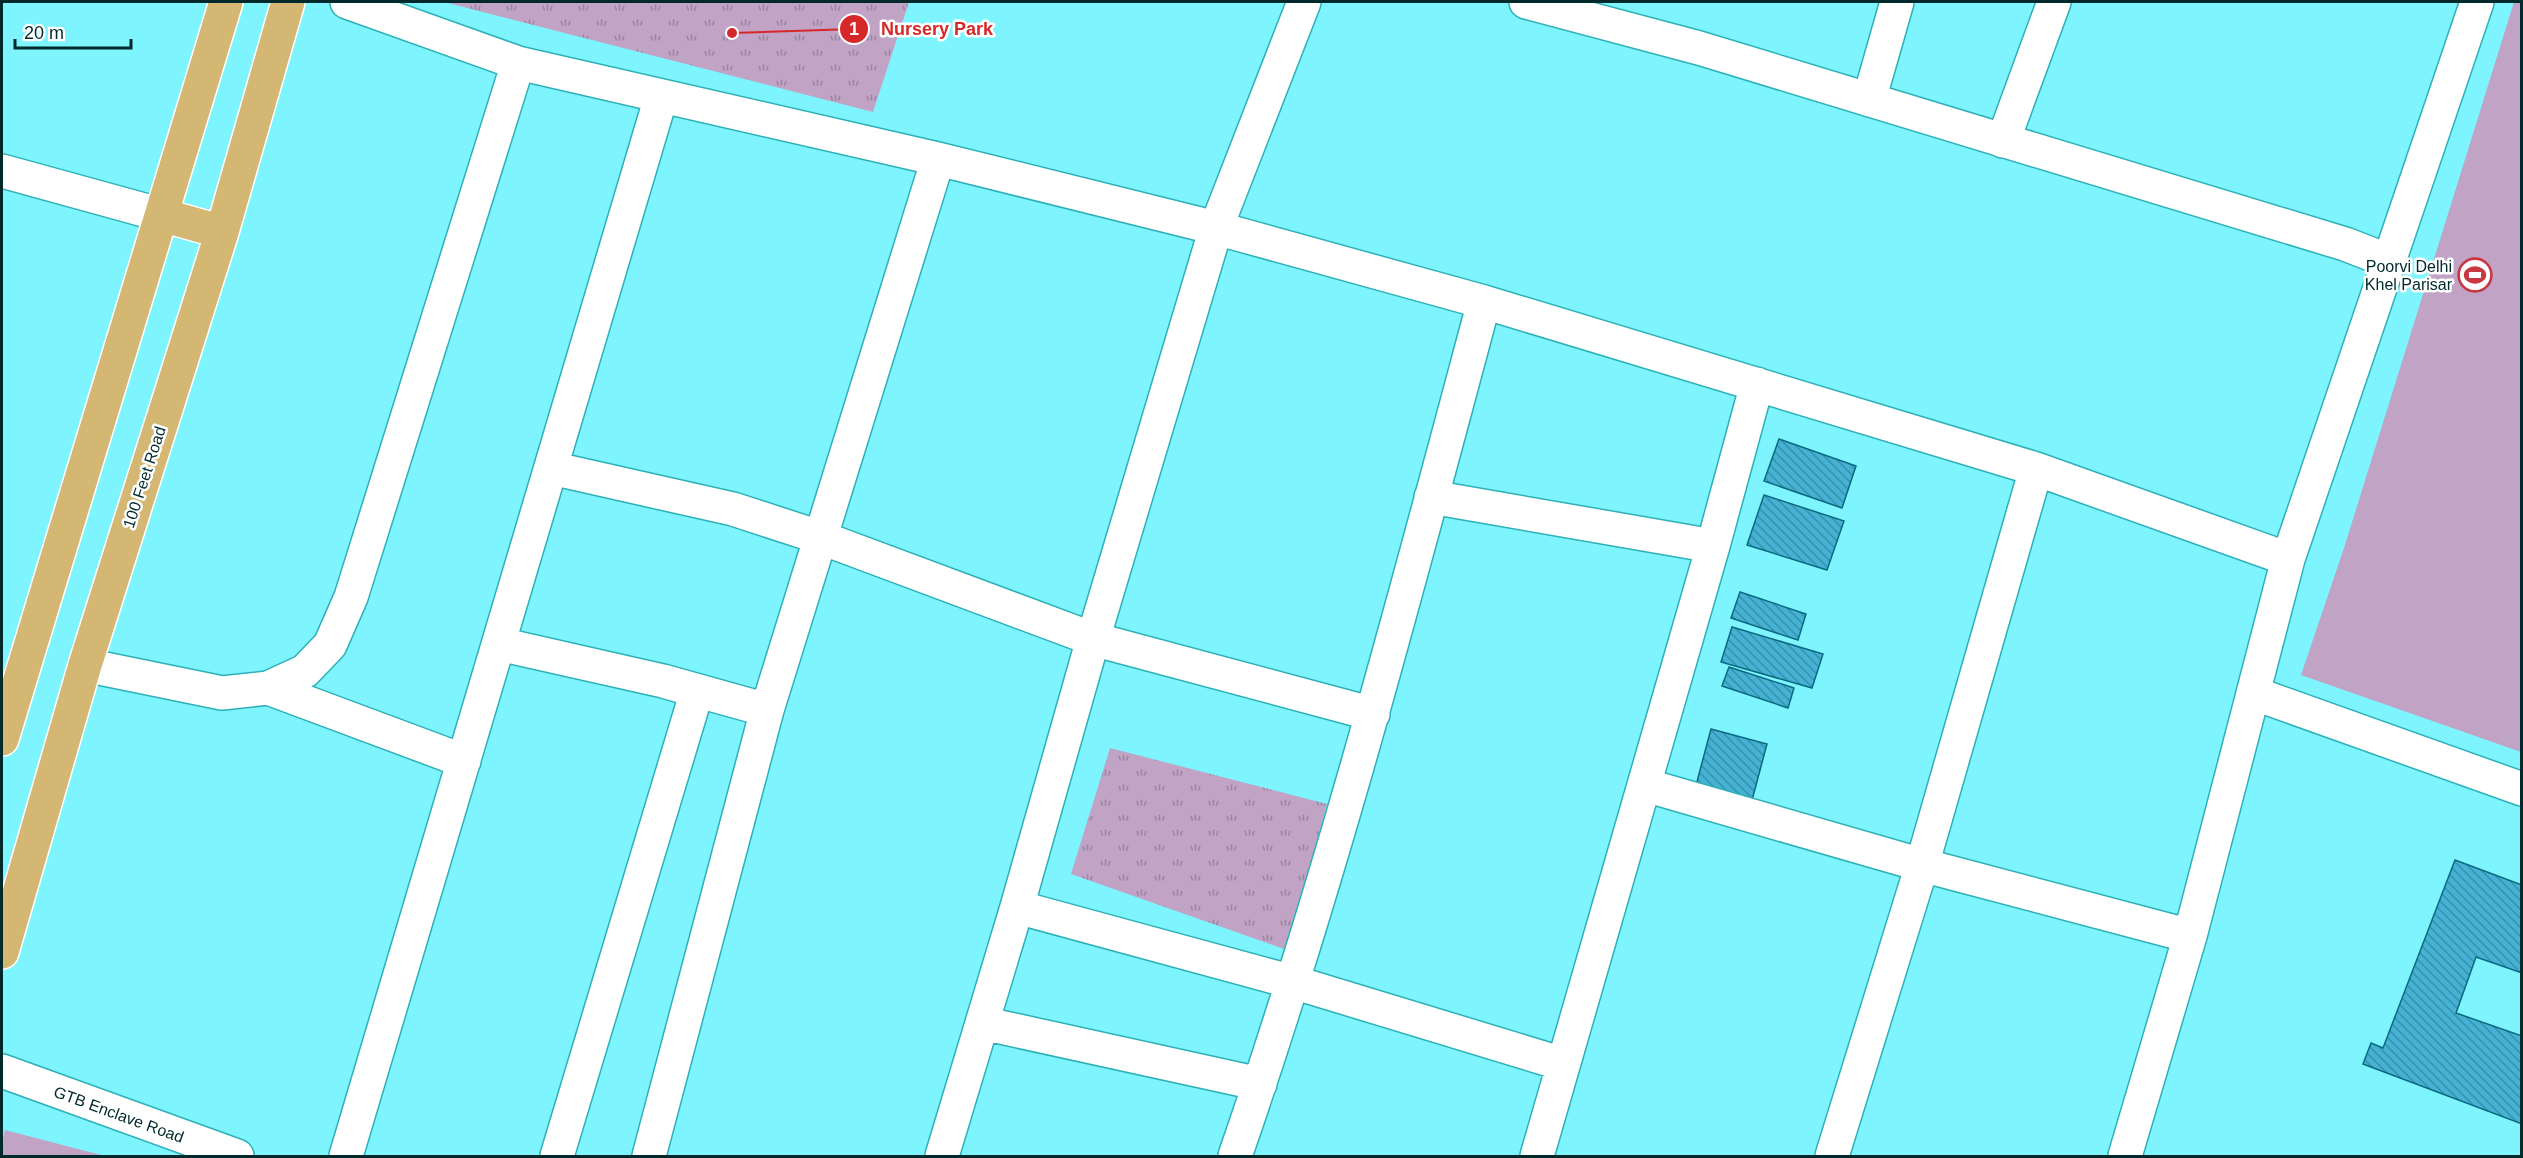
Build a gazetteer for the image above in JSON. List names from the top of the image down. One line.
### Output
{"streets":{"main road":["100 Feet Road"],"street":["GTB Enclave Road"]},"places":{"other":["Nursery Park"],"sports":["Poorvi Delhi Khel Parisar"]},"scale_bar":"20 m"}
